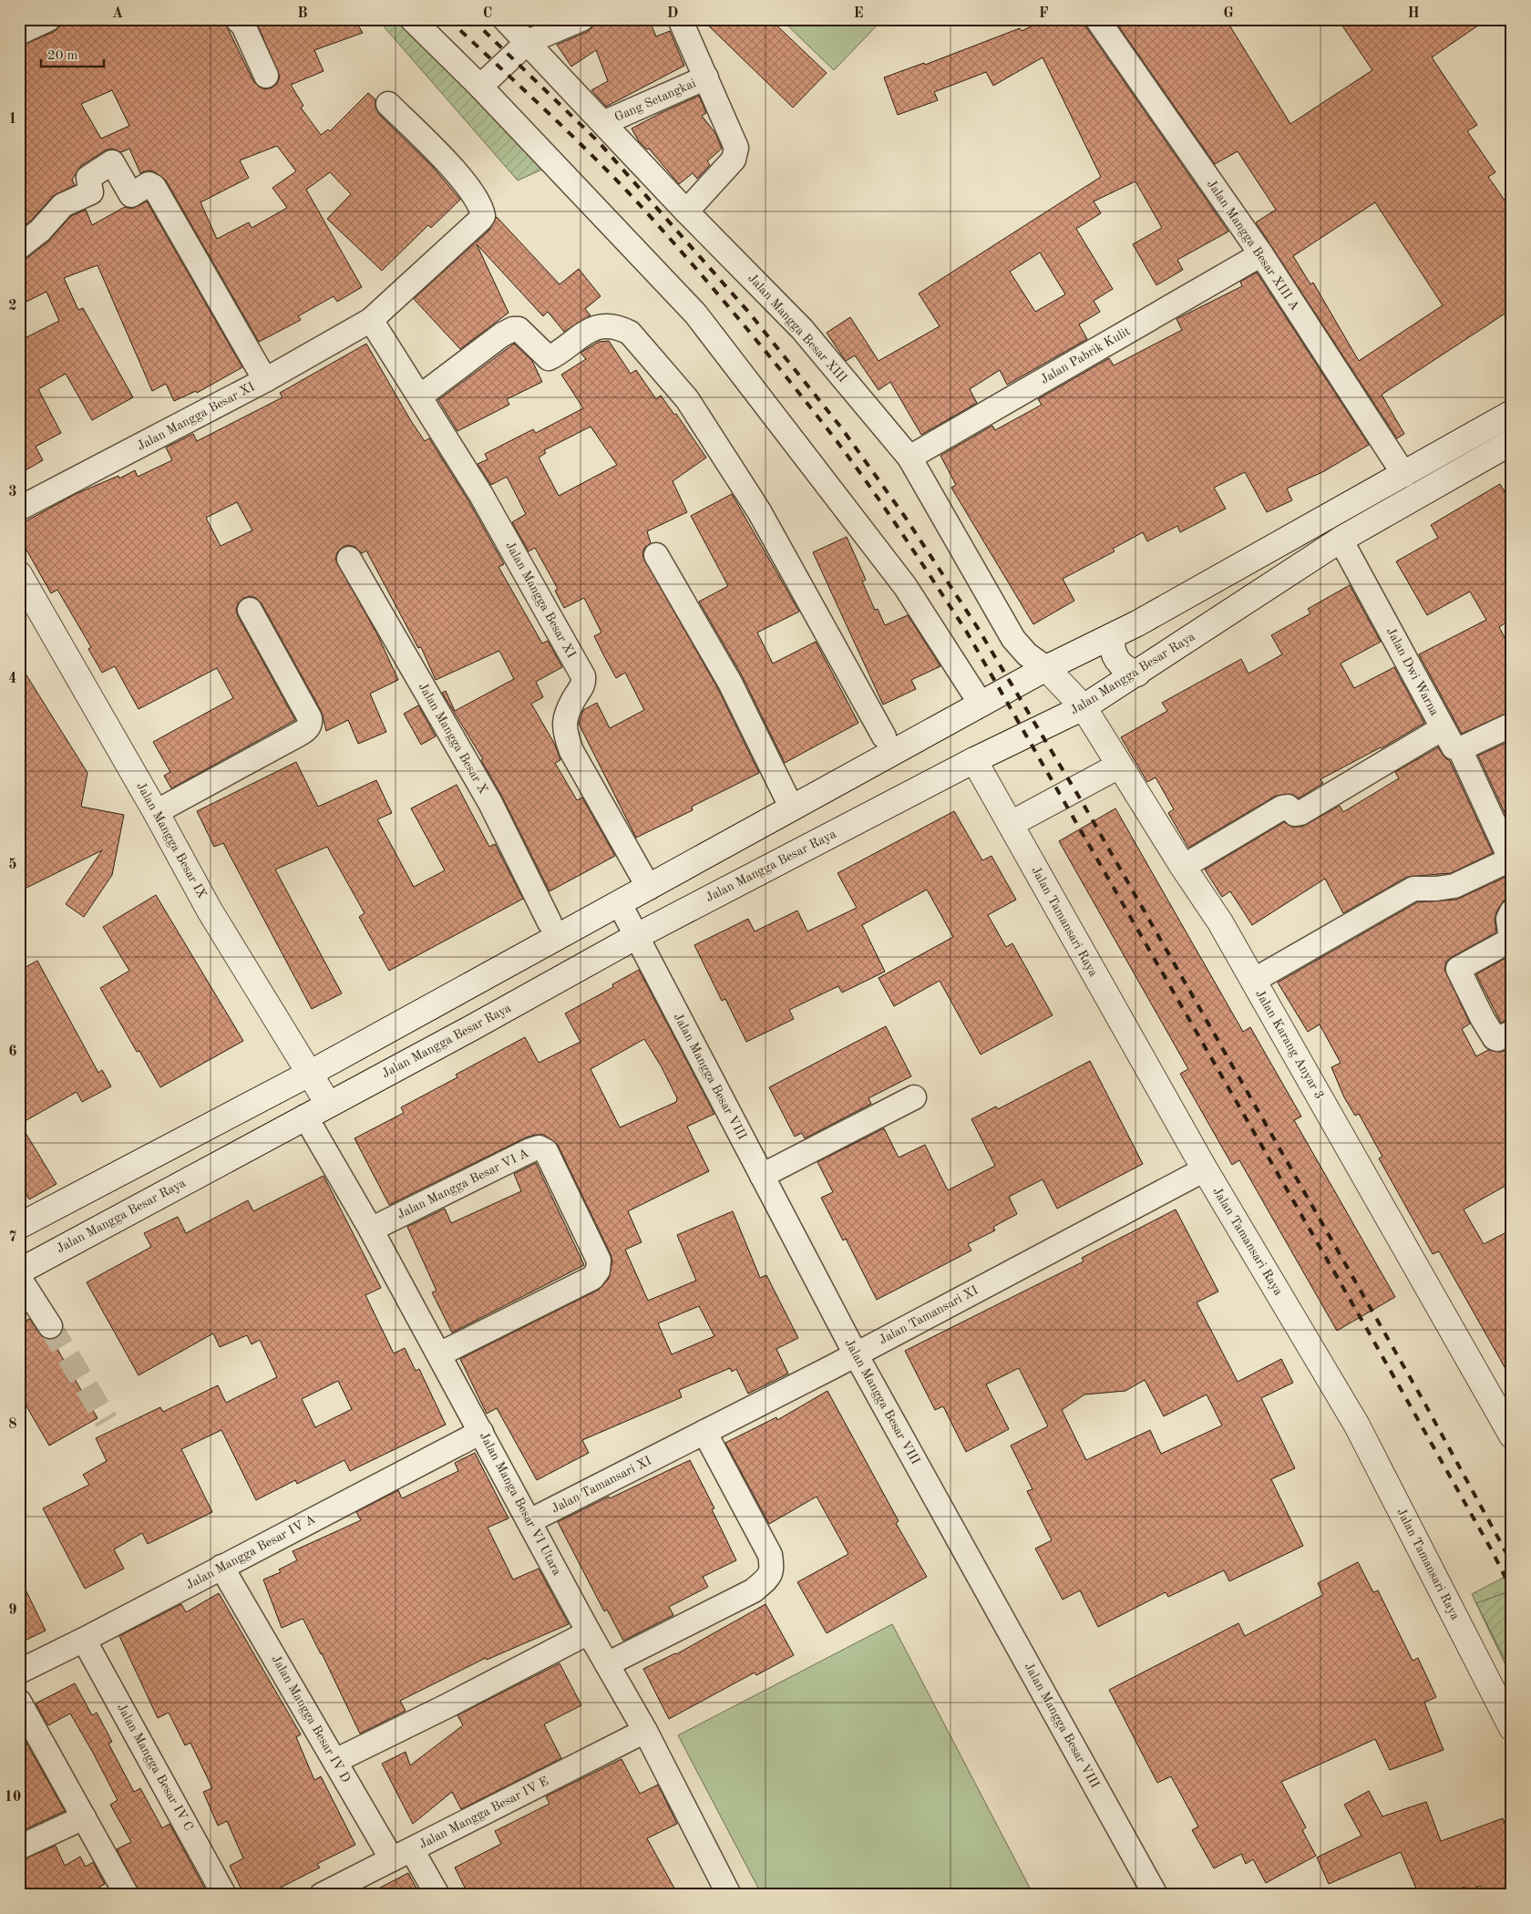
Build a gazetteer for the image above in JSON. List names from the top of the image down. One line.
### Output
{"streets":{"main road":["Jalan Mangga Besar Raya","Jalan Mangga Besar IX","Jalan Tamansari Raya","Jalan Karang Anyar 3"],"street":["Gang Setangkai","Jalan Mangga Besar XIII A","Jalan Mangga Besar XIII","Jalan Pabrik Kulit","Jalan Mangga Besar XI","Jalan Dwi Warna","Jalan Mangga Besar X","Jalan Mangga Besar VIII","Jalan Mangga Besar VI A","Jalan Tamansari XI","Jalan Manga Besar VI Utara","Jalan Mangga Besar IV A","Jalan Mangga Besar IV D","Jalan Mangga Besar IV C","Jalan Mangga Besar IV E"]},"crossings":[["Gang Setangkai","Jalan Mangga Besar XIII"],["Jalan Mangga Besar XIII A","Jalan Pabrik Kulit"],["Jalan Mangga Besar XIII","Jalan Pabrik Kulit"],["Jalan Mangga Besar XIII","Jalan Karang Anyar 3"],["Jalan Dwi Warna","Jalan Mangga Besar Raya"],["Jalan Dwi Warna","Jalan Karang Anyar 3"],["Jalan Mangga Besar Raya","Jalan Mangga Besar IX"],["Jalan Mangga Besar Raya","Jalan Tamansari Raya"],["Jalan Mangga Besar Raya","Jalan Karang Anyar 3"],["Jalan Mangga Besar Raya","Jalan Mangga Besar VIII"],["Jalan Mangga Besar Raya","Jalan Manga Besar VI Utara"],["Jalan Tamansari Raya","Jalan Tamansari XI"],["Jalan Mangga Besar VIII","Jalan Tamansari XI"],["Jalan Mangga Besar VI A","Jalan Manga Besar VI Utara"],["Jalan Tamansari XI","Jalan Manga Besar VI Utara"],["Jalan Manga Besar VI Utara","Jalan Mangga Besar IV A"],["Jalan Manga Besar VI Utara","Jalan Mangga Besar IV E"],["Jalan Mangga Besar IV A","Jalan Mangga Besar IV D"],["Jalan Mangga Besar IV A","Jalan Mangga Besar IV C"],["Jalan Mangga Besar IV D","Jalan Mangga Besar IV E"]],"scale_bar":"20 m","grid":{"columns":["A","B","C","D","E","F","G","H"],"rows":["1","2","3","4","5","6","7","8","9","10"]}}
